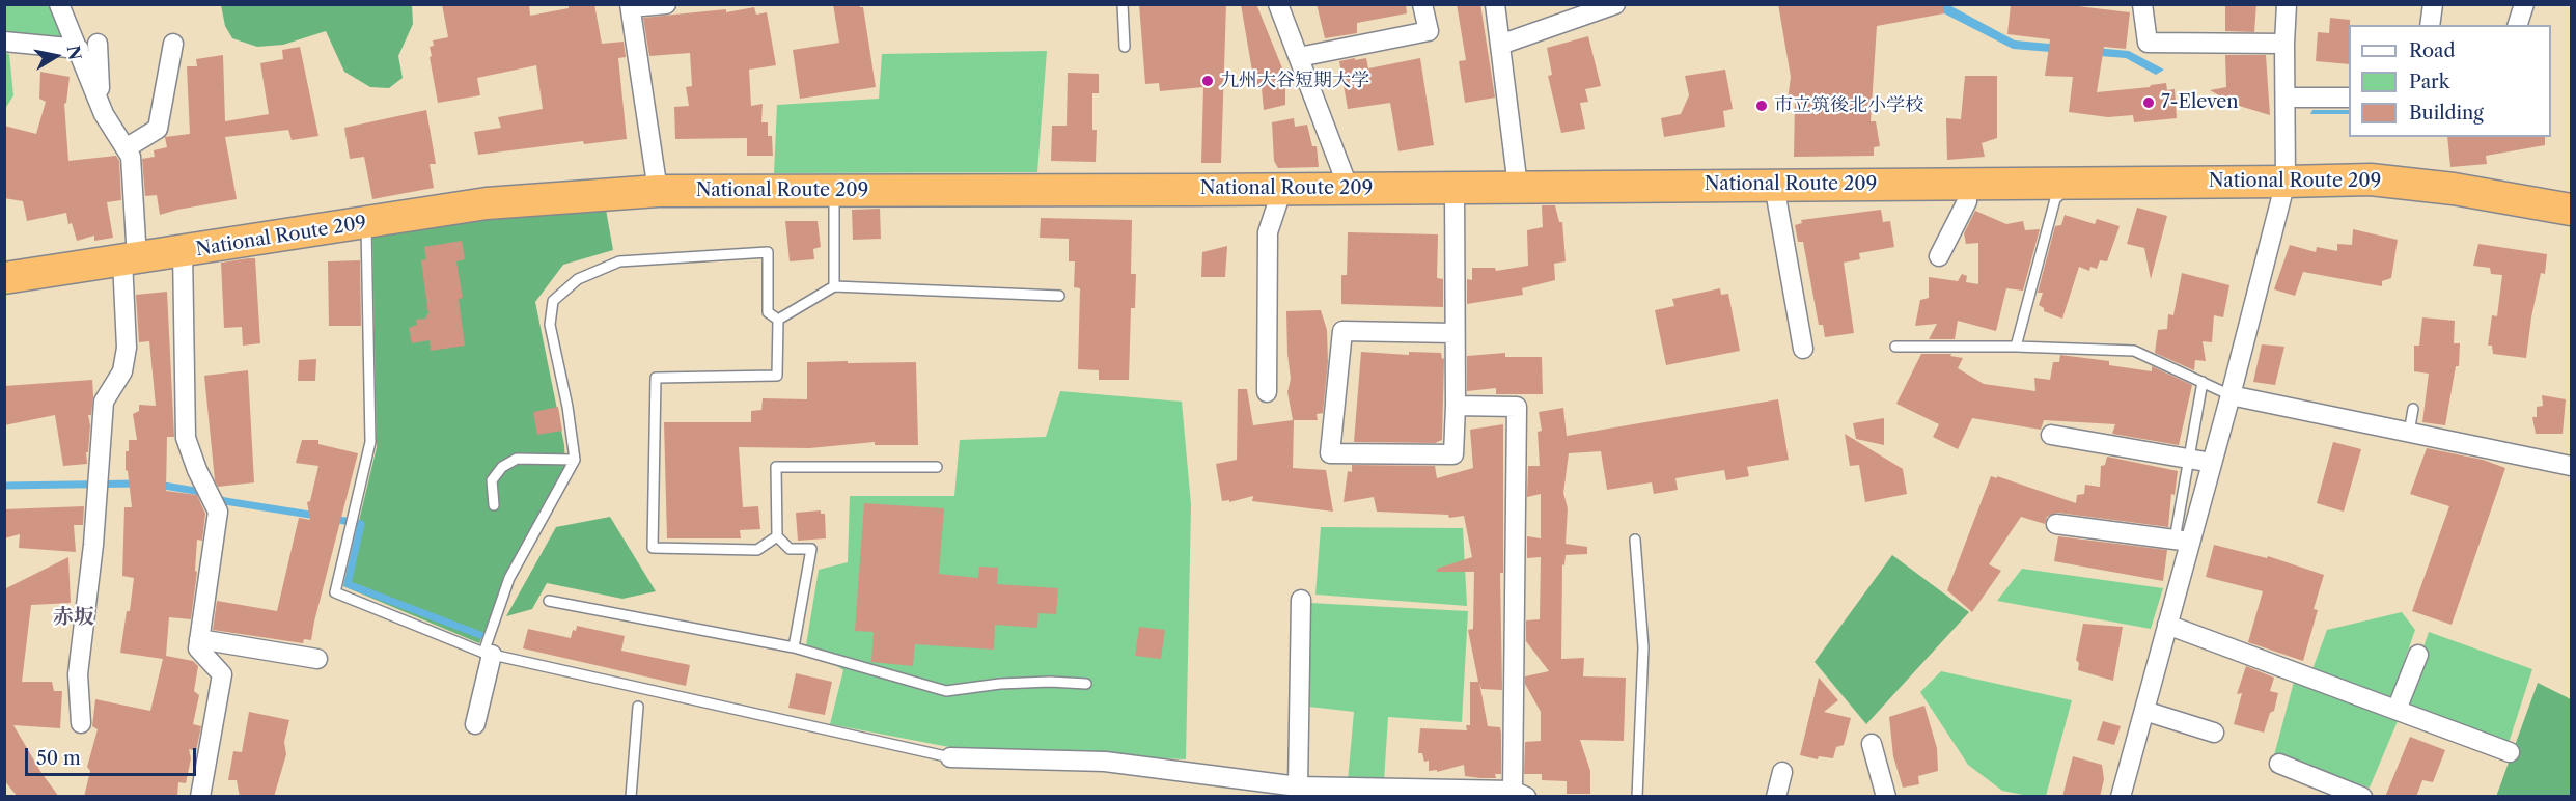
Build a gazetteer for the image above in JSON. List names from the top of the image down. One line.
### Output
{"streets":{"highway":["National Route 209"]},"districts":["赤坂"],"places":["九州大谷短期大学","7-Eleven","市立筑後北小学校"],"legend":["Road","Park","Building"],"scale_bar":"50 m","north":"right"}
